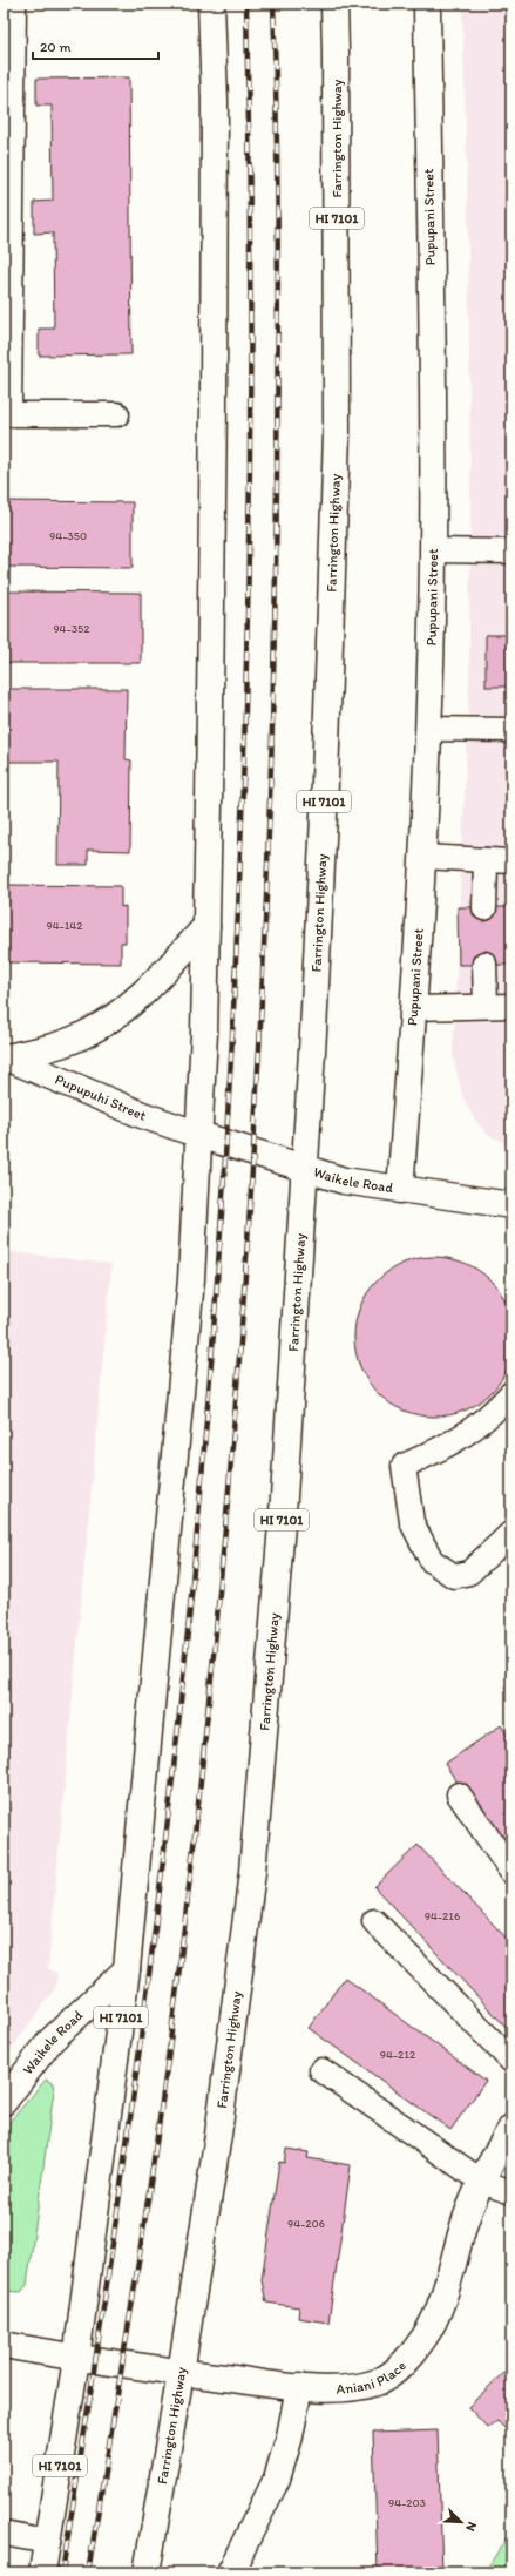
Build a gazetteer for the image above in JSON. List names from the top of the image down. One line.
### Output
{"streets":{"main road":["Farrington Highway","Pupupani Street","HI 7101","Pupupuhi Street","Waikele Road","Aniani Place"]},"crossings":[["Farrington Highway","Waikele Road"],["Farrington Highway","Aniani Place"],["Pupupani Street","Waikele Road"],["HI 7101","Pupupuhi Street"],["HI 7101","Waikele Road"],["HI 7101","Aniani Place"],["Pupupuhi Street","Waikele Road"]],"house_numbers":["94-350","94-352","94-142","94-216","94-212","94-206","94-203"],"scale_bar":"20 m","north":"bottom right"}
